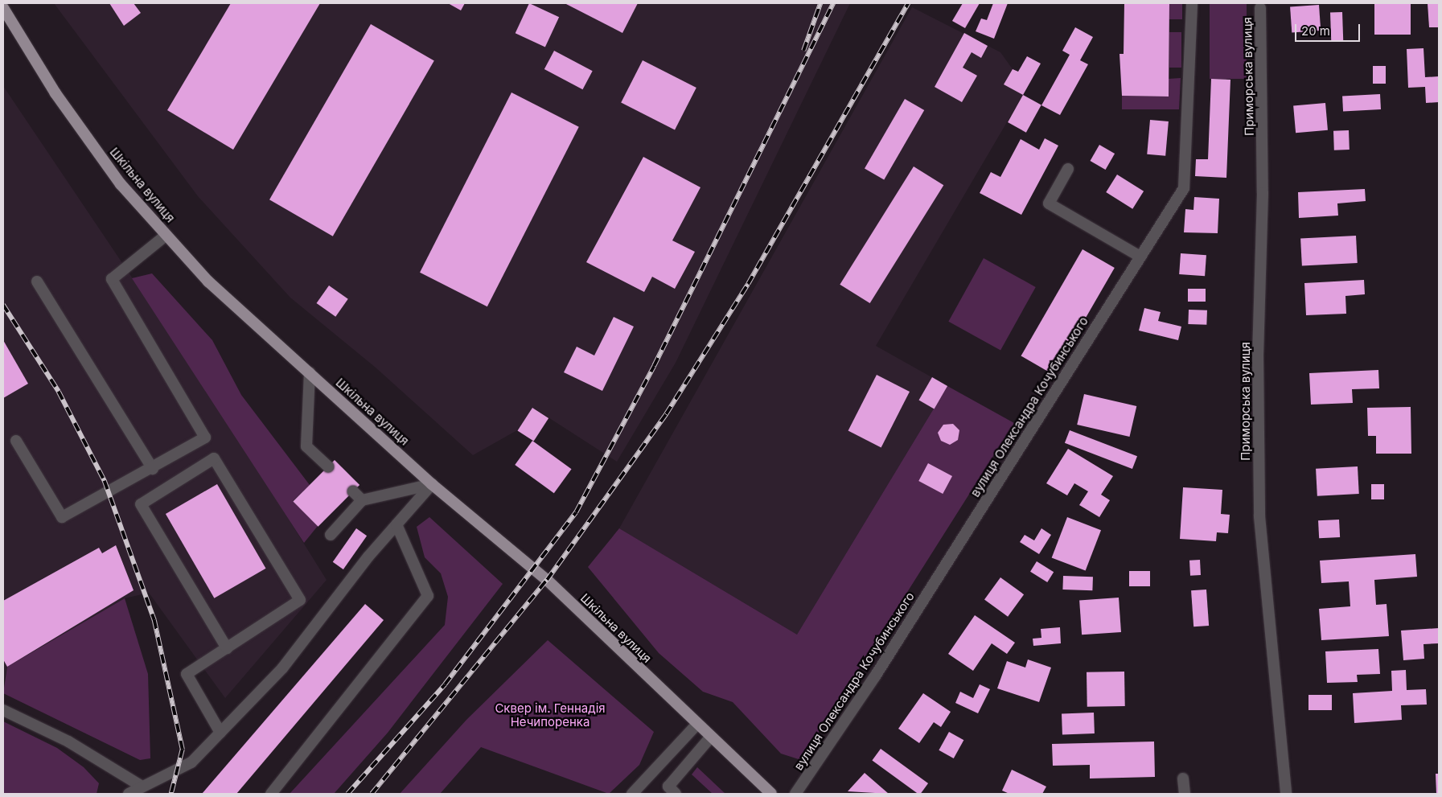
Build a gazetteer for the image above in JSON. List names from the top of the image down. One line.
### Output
{"streets":{"main road":["Шкільна вулиця"],"street":["Приморська вулиця","вулиця Олександра Кочубинського"]},"parks":["Сквер ім. Геннадія Нечипоренка"],"scale_bar":"20 m"}
